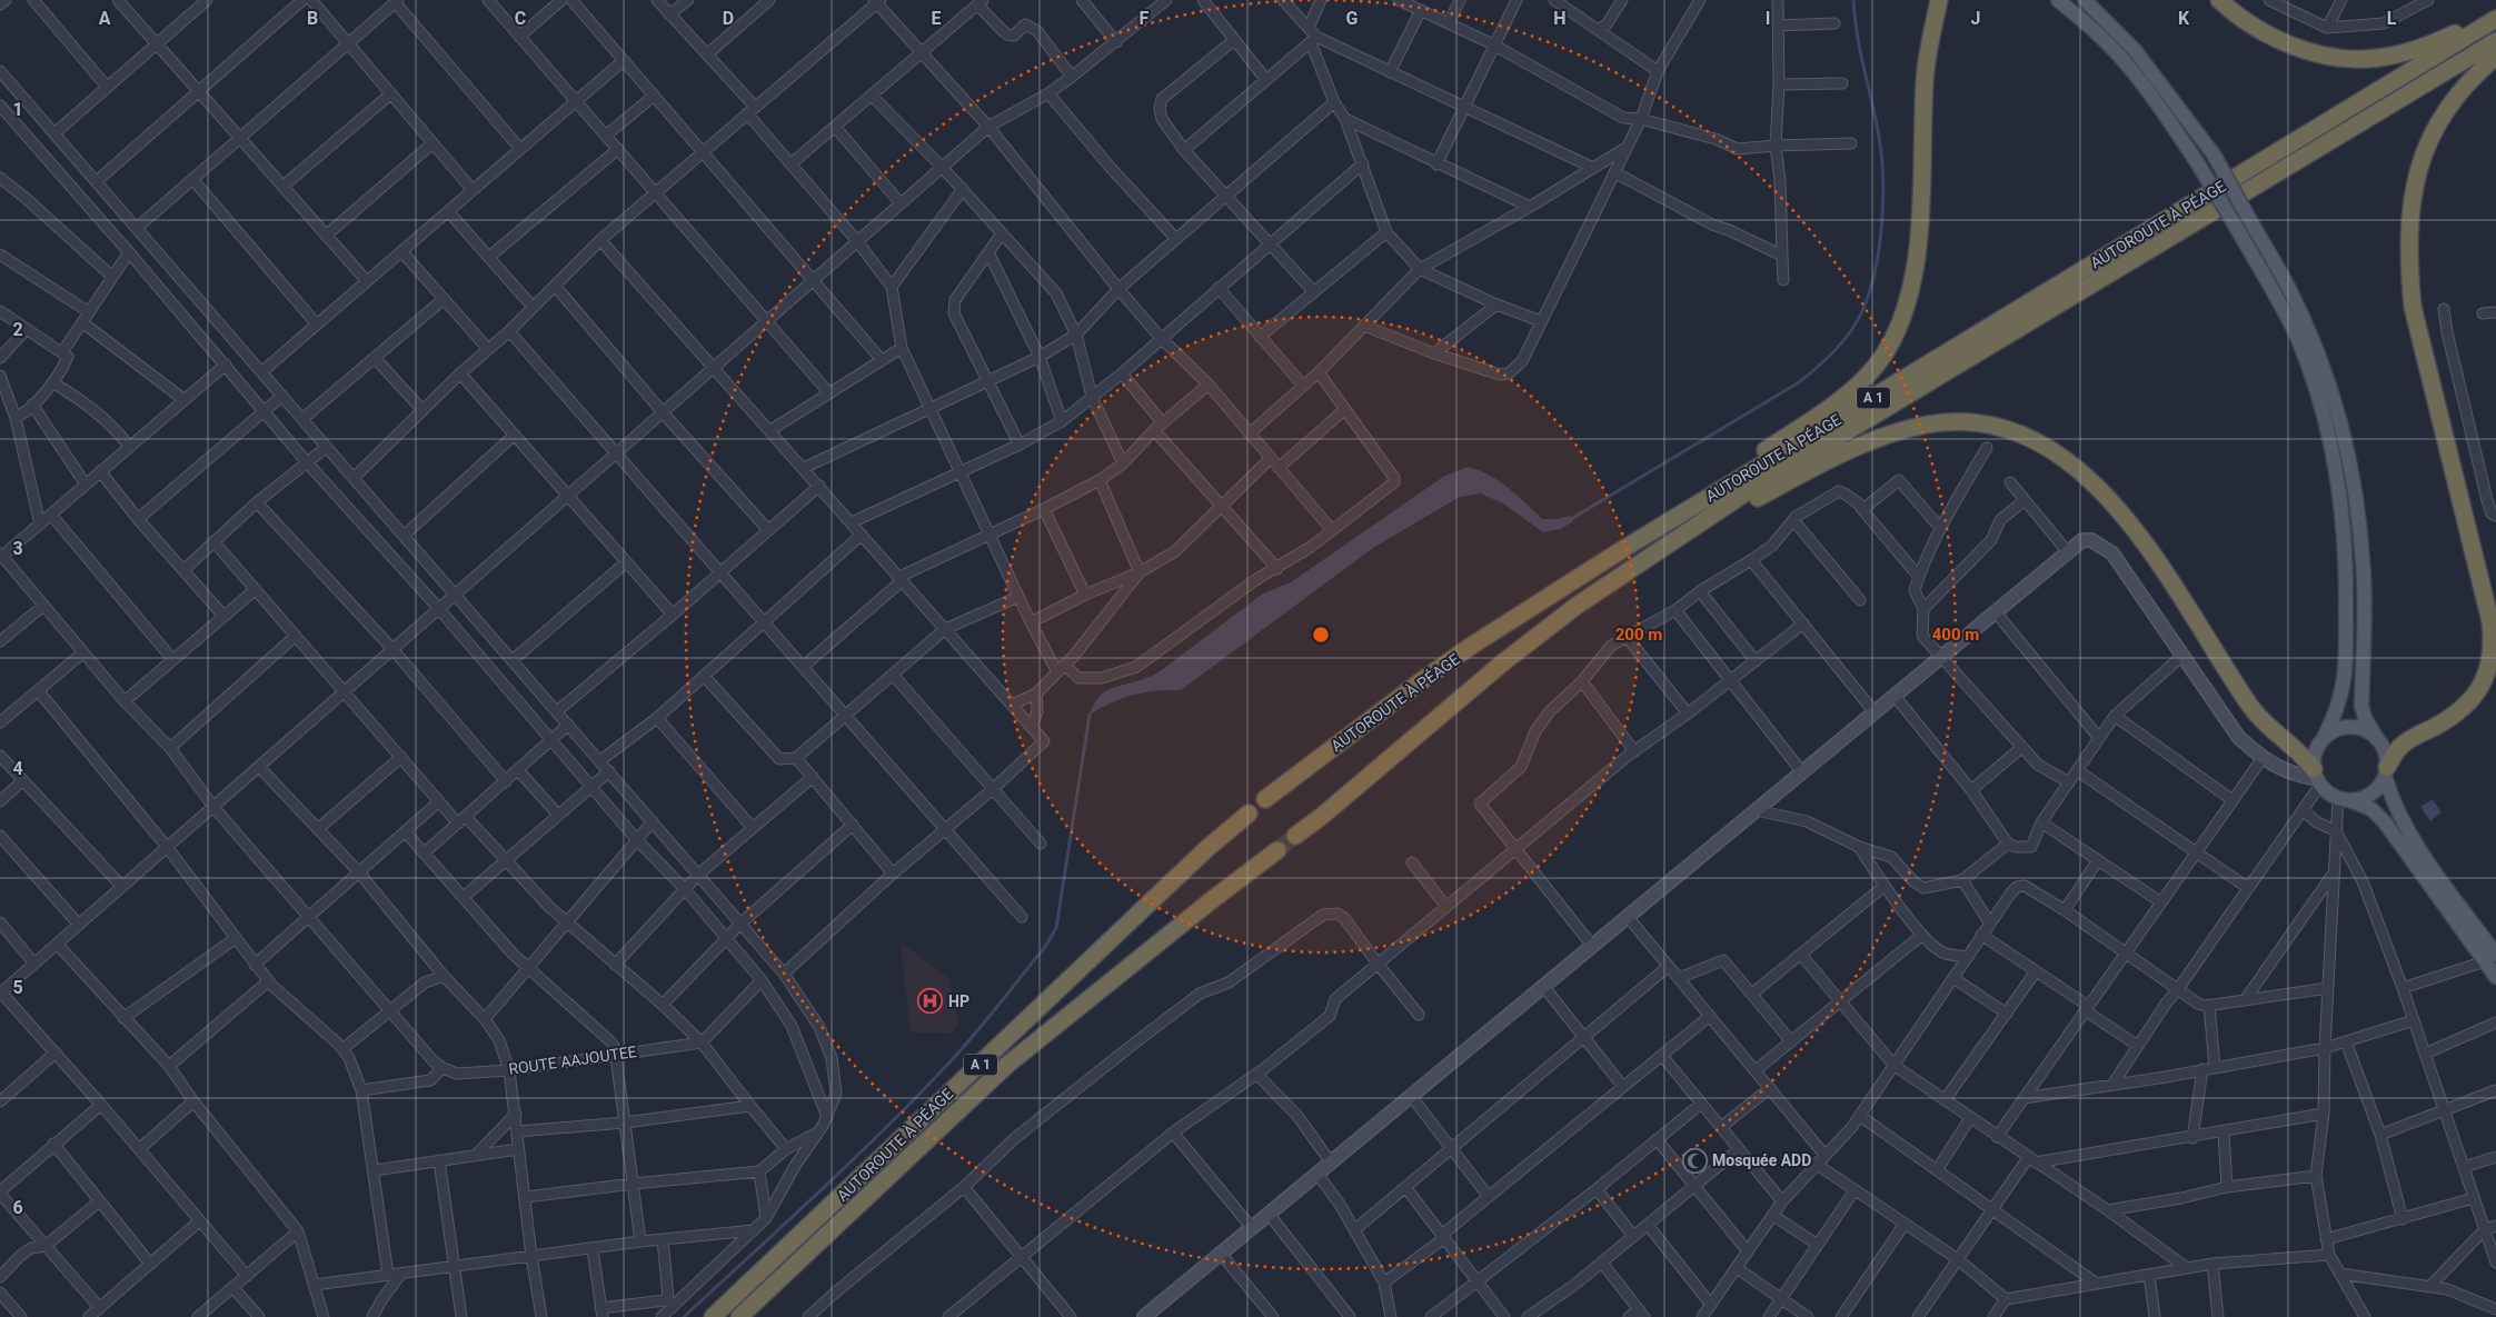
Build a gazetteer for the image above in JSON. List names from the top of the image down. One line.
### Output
{"streets":{"highway":["AUTOROUTE À PÉAGE","A 1"],"street":["ROUTE AAJOUTEE"]},"places":{"hospital":["HP"],"mosque":["Mosquée ADD"]},"grid":{"columns":["A","B","C","D","E","F","G","H","I","J","K","L"],"rows":["1","2","3","4","5","6"]},"rings":["200 m","400 m"]}
